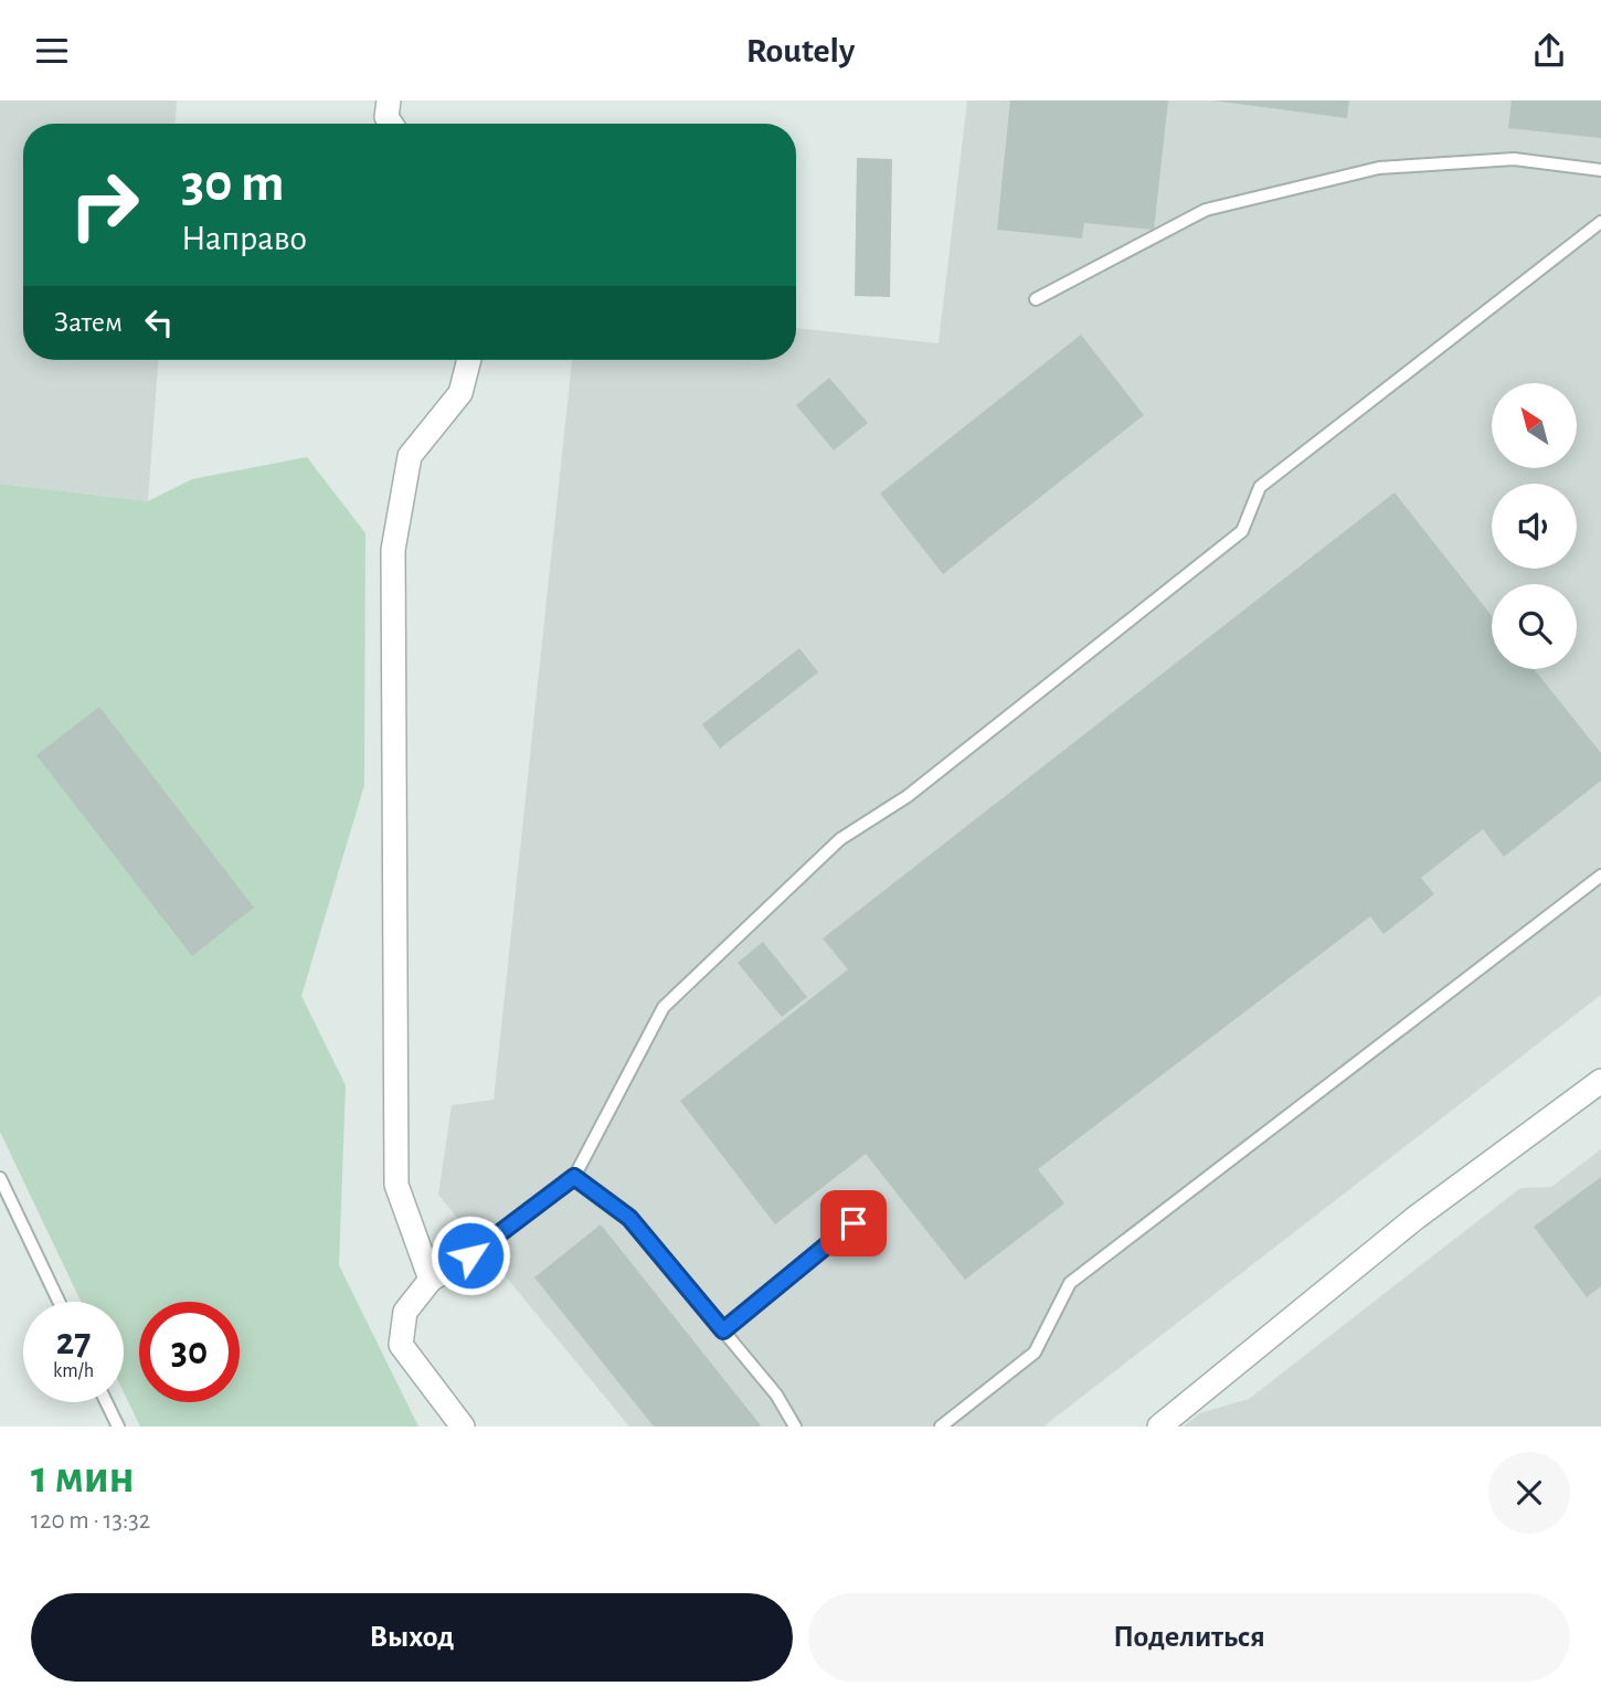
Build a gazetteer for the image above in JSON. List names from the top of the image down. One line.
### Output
{"north":"top left","page":{"header":"Routely","turn":["30 m","Направо"],"then":"Затем","speed":"27 km/h","limit":"30","heading":["1 мин","120 m · 13:32"],"buttons":["Выход","Поделиться"]}}
